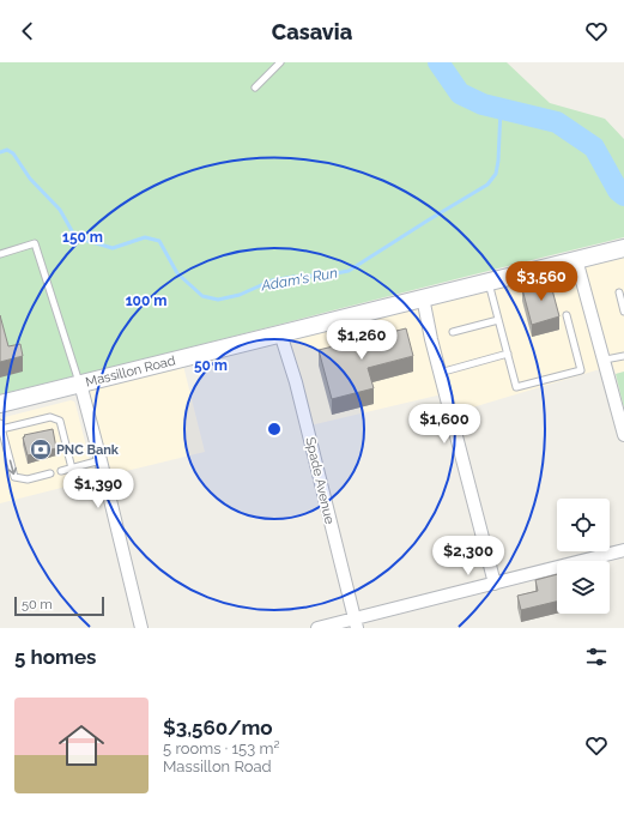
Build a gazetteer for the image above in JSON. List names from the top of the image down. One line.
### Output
{"streets":{"street":["Massillon Road","Spade Avenue"]},"crossings":[["Massillon Road","Spade Avenue"]],"water":["Adam's Run"],"places":{"bank":["PNC Bank"]},"scale_bar":"50 m","page":{"header":"Casavia","price":["$3,560","$1,260","$1,600","$1,390","$2,300"],"scale":"50 m","heading":"5 homes","list":[{"name":"$3,560/mo","note":"5 rooms · 153 m² · Massillon Road"}]},"rings":["150 m","100 m","50 m"]}
